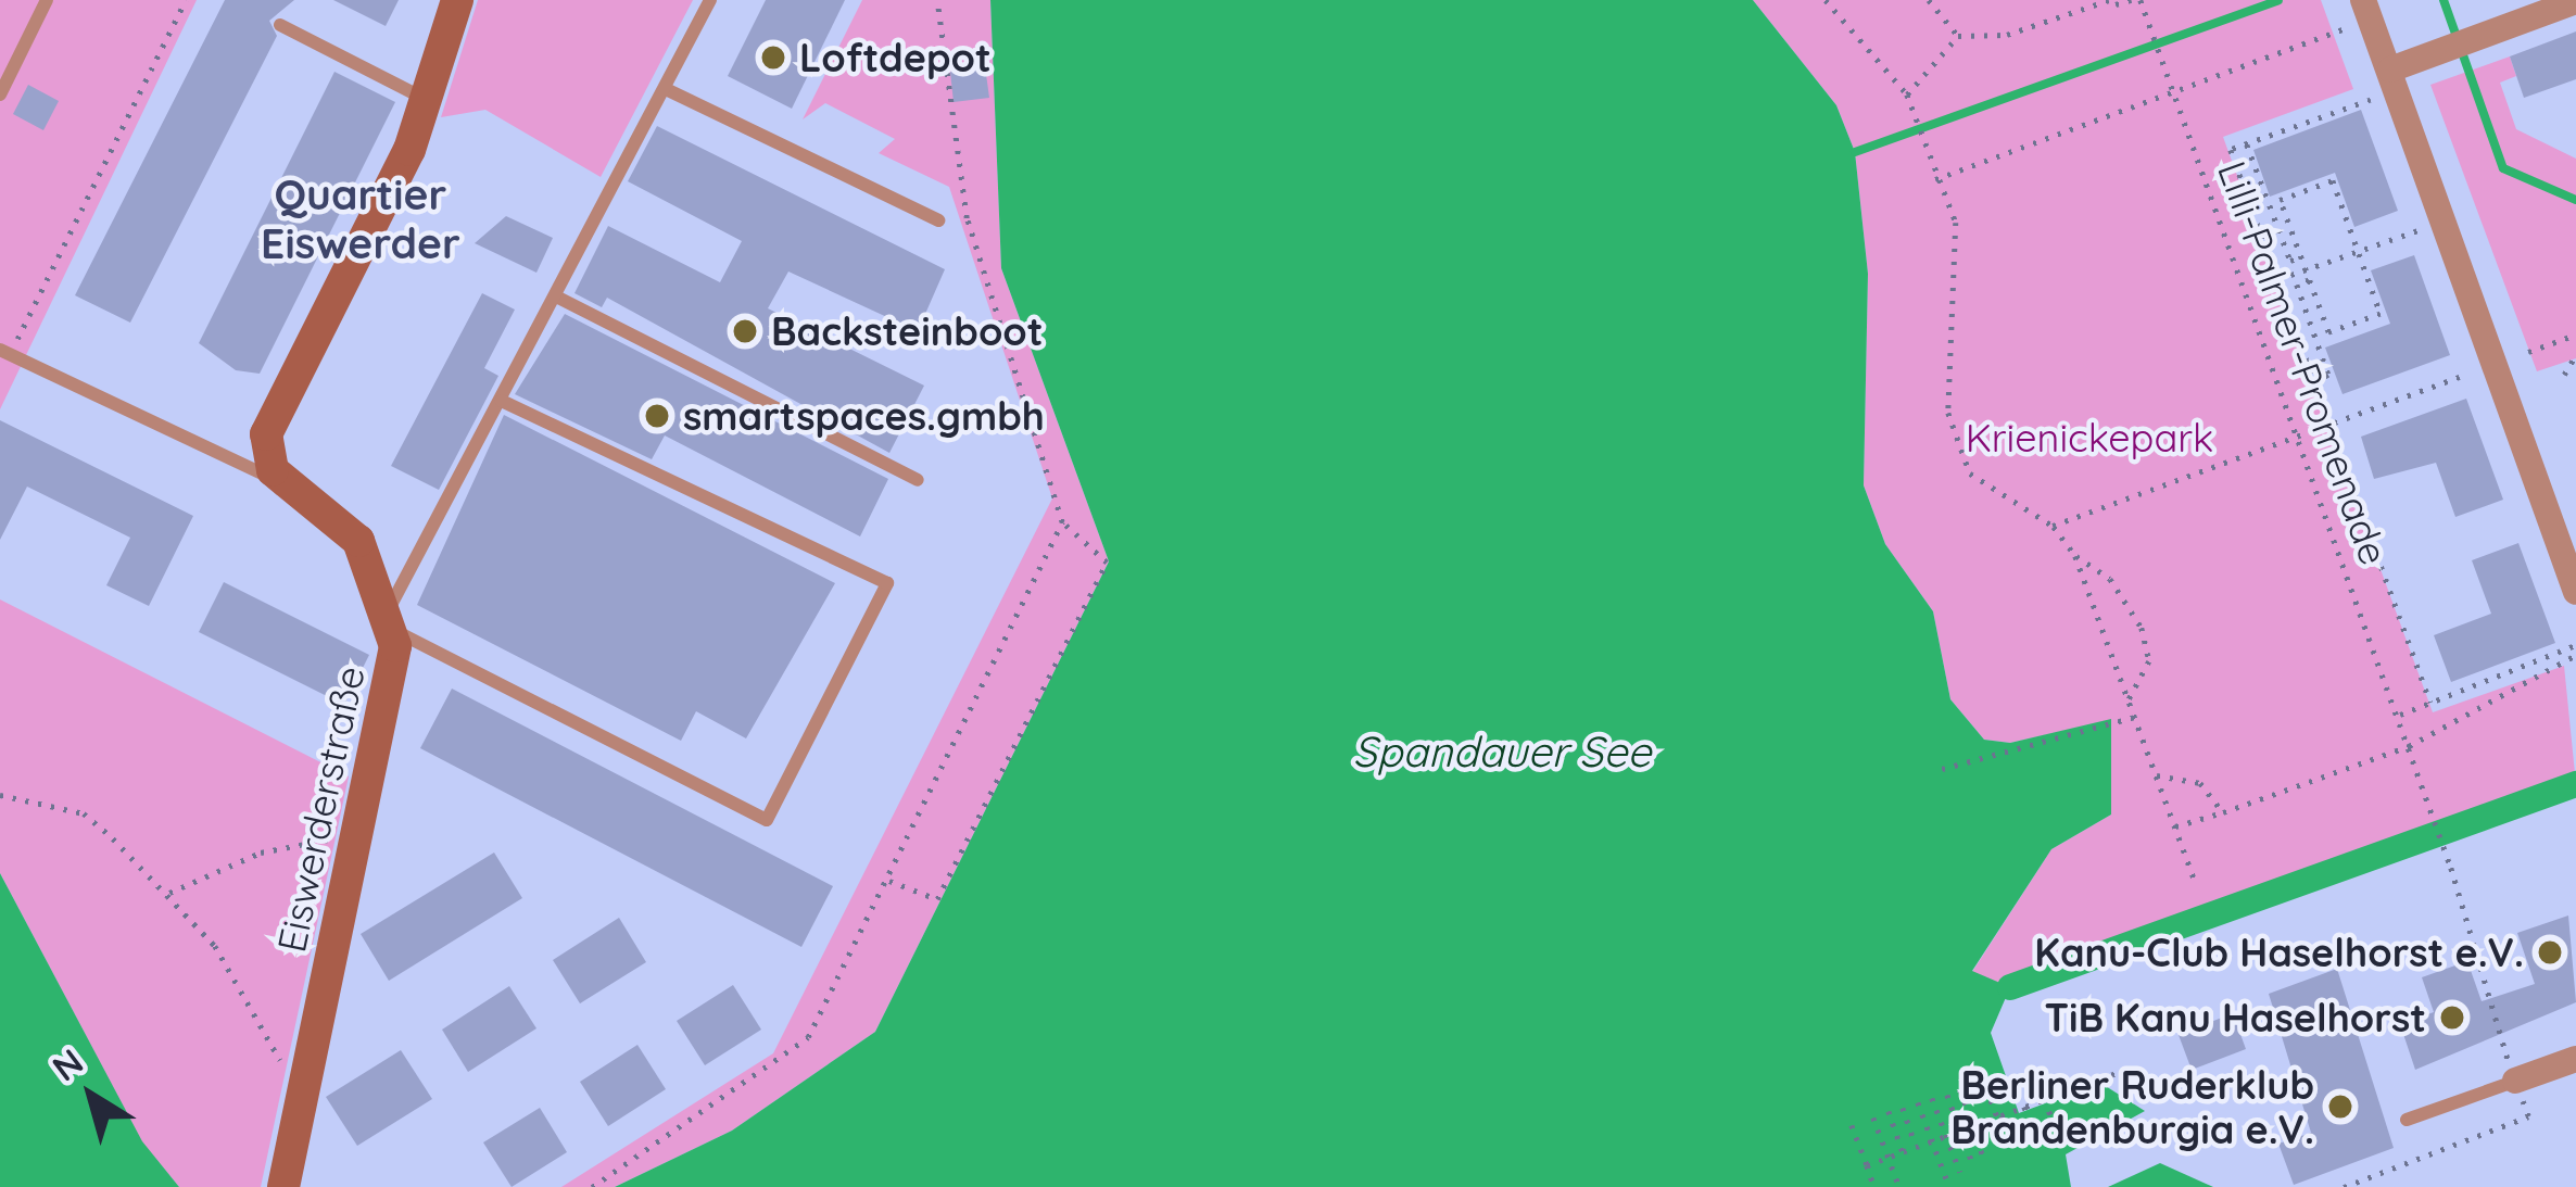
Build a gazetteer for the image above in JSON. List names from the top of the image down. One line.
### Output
{"streets":{"street":["Eiswerderstraße"],"path":["Lilli-Palmer-Promenade"]},"districts":["Quartier Eiswerder"],"water":["Spandauer See"],"parks":["Krienickepark"],"places":["Loftdepot","Backsteinboot","smartspaces.gmbh","Kanu-Club Haselhorst e.V.","TiB Kanu Haselhorst","Berliner Ruderklub Brandenburgia e.V."],"north":"top left"}
